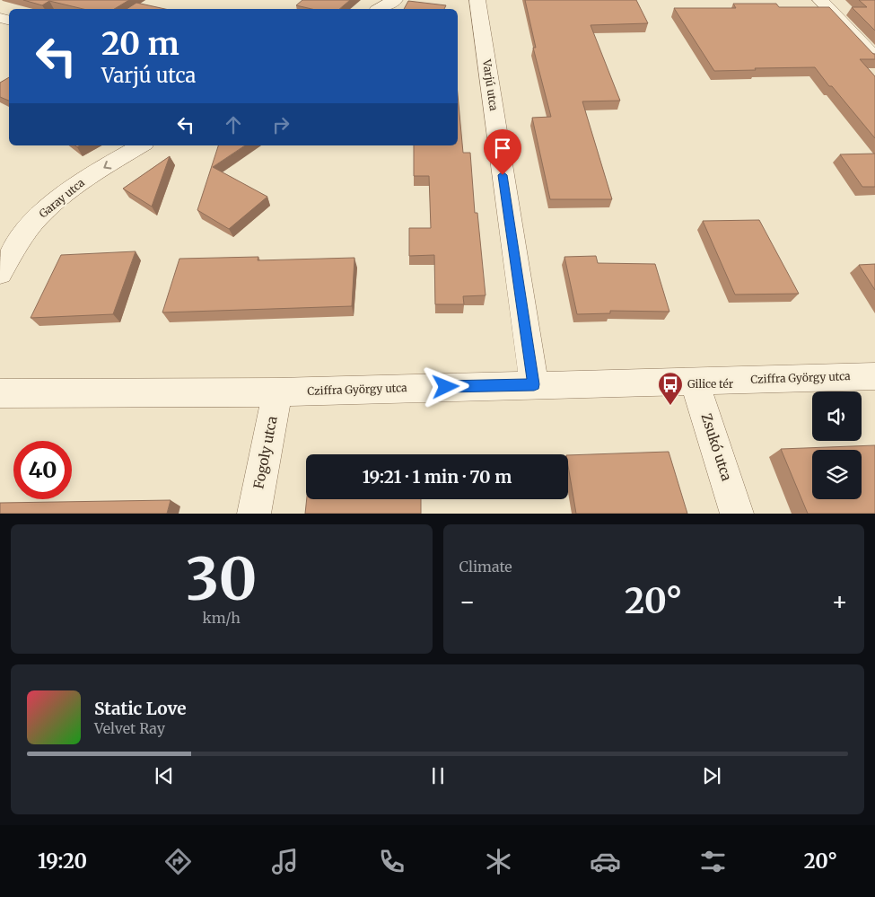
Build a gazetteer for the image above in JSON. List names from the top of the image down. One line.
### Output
{"streets":{"street":["Varjú utca","Garay utca","Cziffra György utca","Zsukó utca","Fogoly utca"]},"crossings":[["Varjú utca","Cziffra György utca"],["Cziffra György utca","Zsukó utca"],["Cziffra György utca","Fogoly utca"]],"one_way":["Garay utca"],"places":{"bus stop":["Gilice tér"]},"page":{"turn":["20 m","Varjú utca"],"limit":"40","trip":"19:21 · 1 min · 70 m","tile":[["30","km/h"],"Climate"],"heat":["−","20°","+"],"song":["Static Love","Velvet Ray"],"tabs":["19:20","20°"]}}
